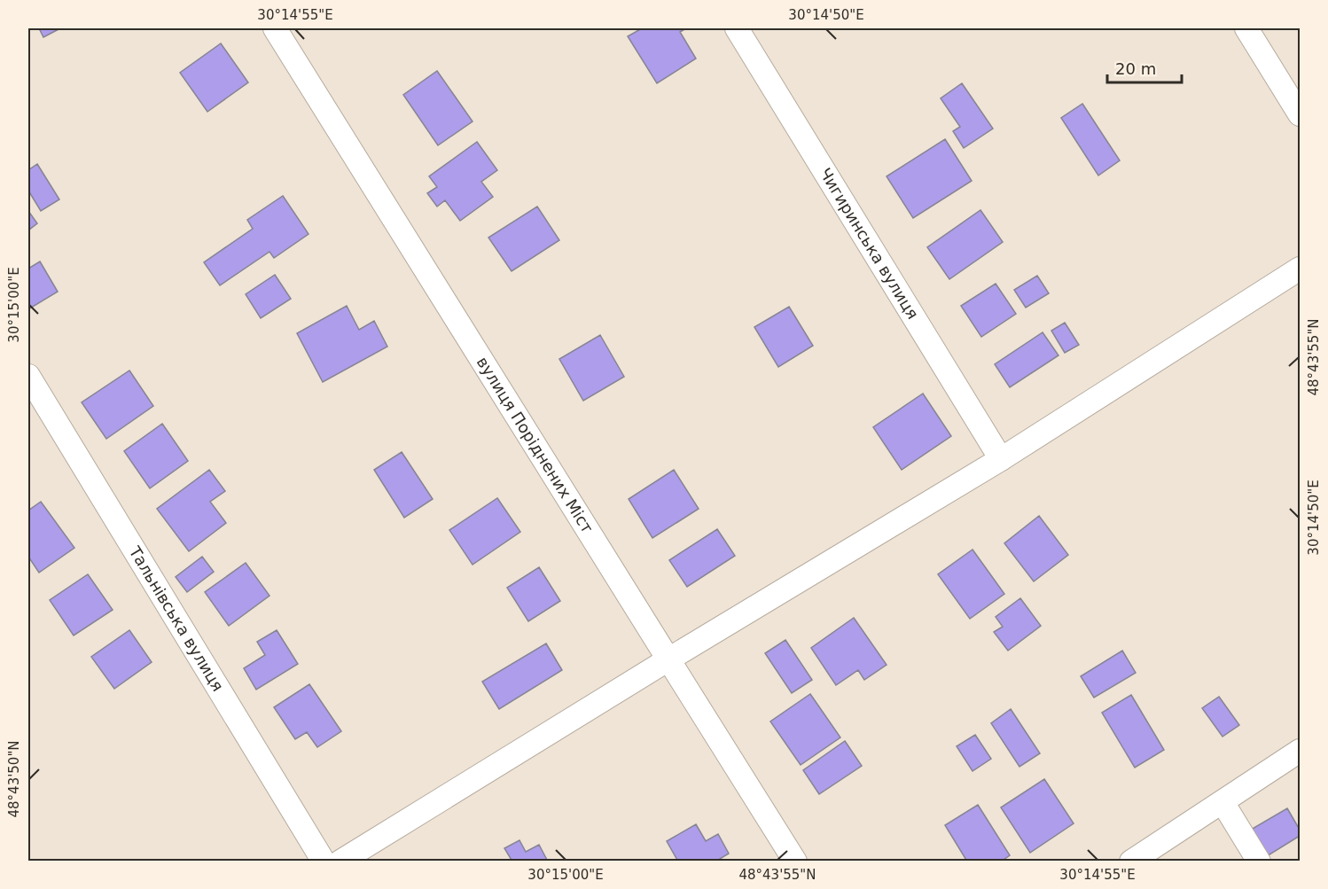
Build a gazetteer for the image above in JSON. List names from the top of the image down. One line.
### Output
{"streets":{"street":["Чигиринська вулиця","вулиця Поріднених Міст","Тальнівська вулиця"]},"scale_bar":"20 m","coordinates":["30°14'55\"E","30°14'50\"E","30°15'00\"E","48°43'55\"N","48°43'50\"N"]}
